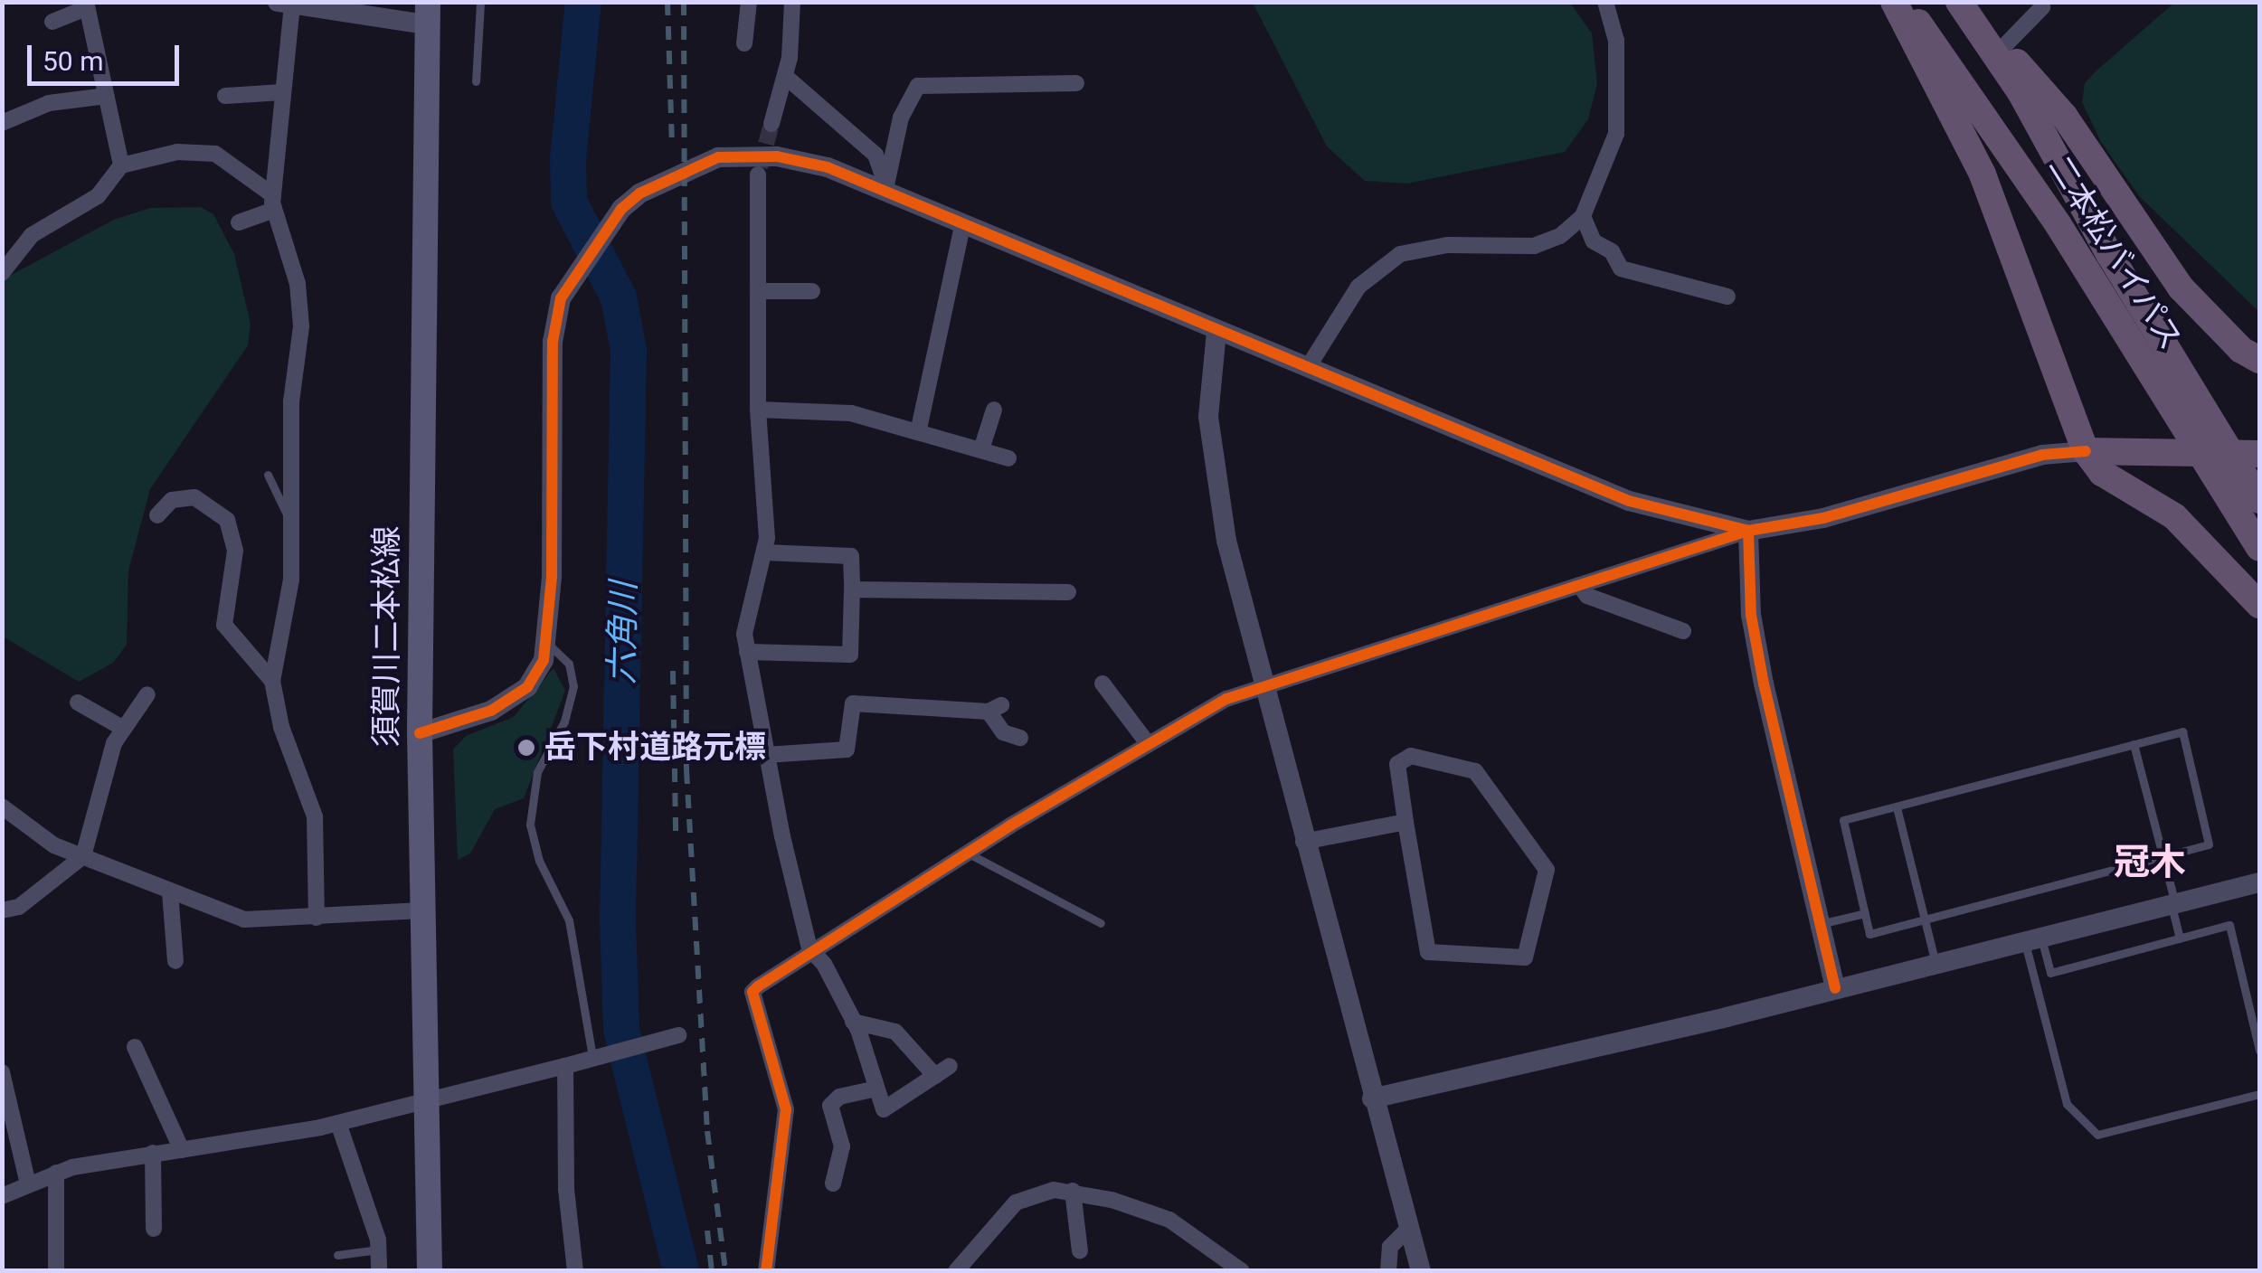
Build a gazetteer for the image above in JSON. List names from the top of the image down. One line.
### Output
{"streets":{"highway":["二本松バイパス"],"main road":["須賀川二本松線"]},"districts":["冠木"],"water":["六角川"],"places":["岳下村道路元標"],"scale_bar":"50 m"}
